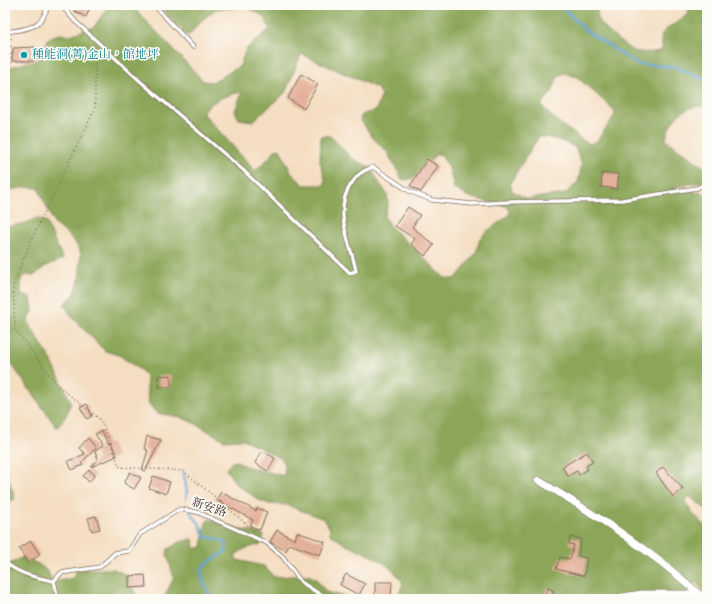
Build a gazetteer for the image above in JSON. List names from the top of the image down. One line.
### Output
{"streets":{"lane":["新安路"]},"places":["種能洞(菁)金山，館地坪"]}
